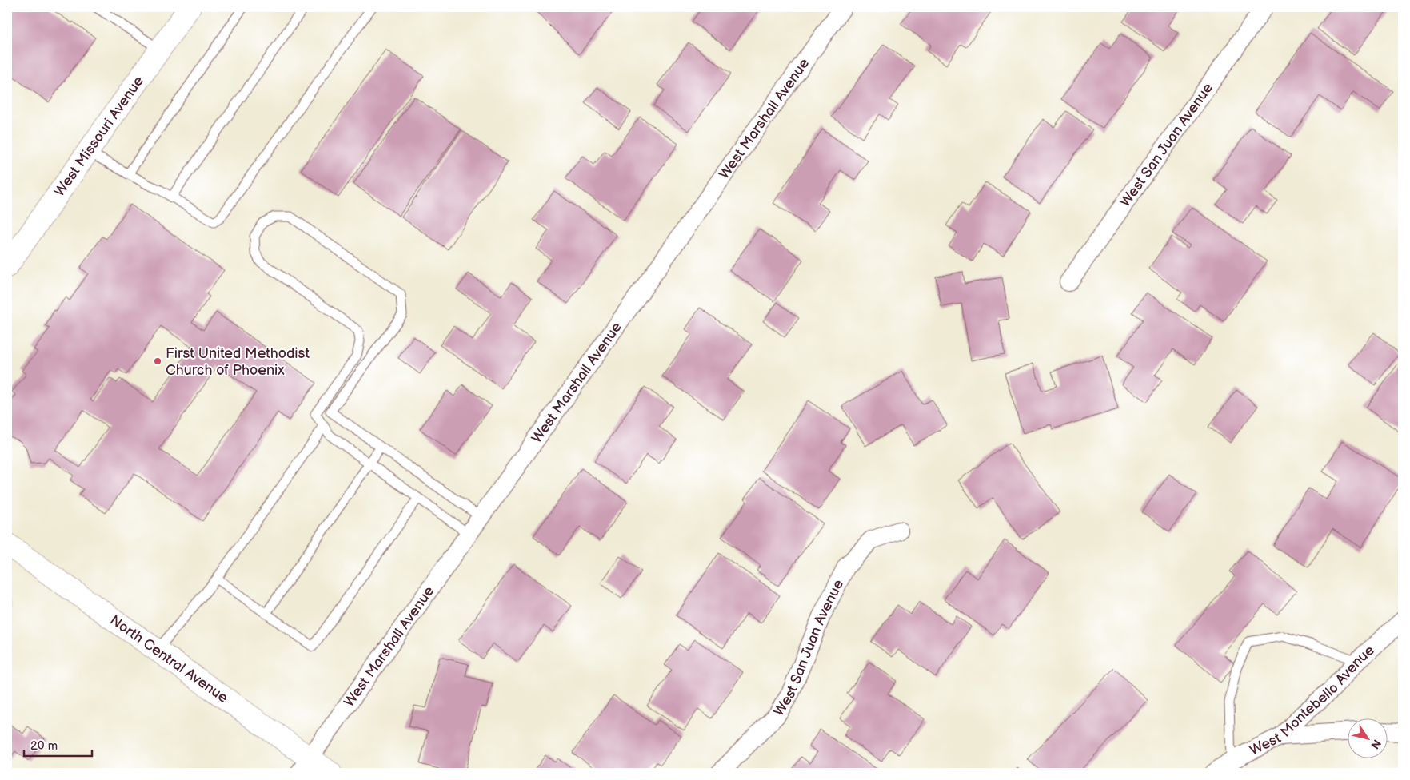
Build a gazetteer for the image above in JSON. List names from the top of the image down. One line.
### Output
{"streets":{"main road":["West Missouri Avenue","North Central Avenue"],"street":["West Marshall Avenue","West San Juan Avenue","West Montebello Avenue"]},"crossings":[["West Marshall Avenue","North Central Avenue"]],"places":["First United Methodist Church of Phoenix"],"scale_bar":"20 m","north":"bottom right"}
